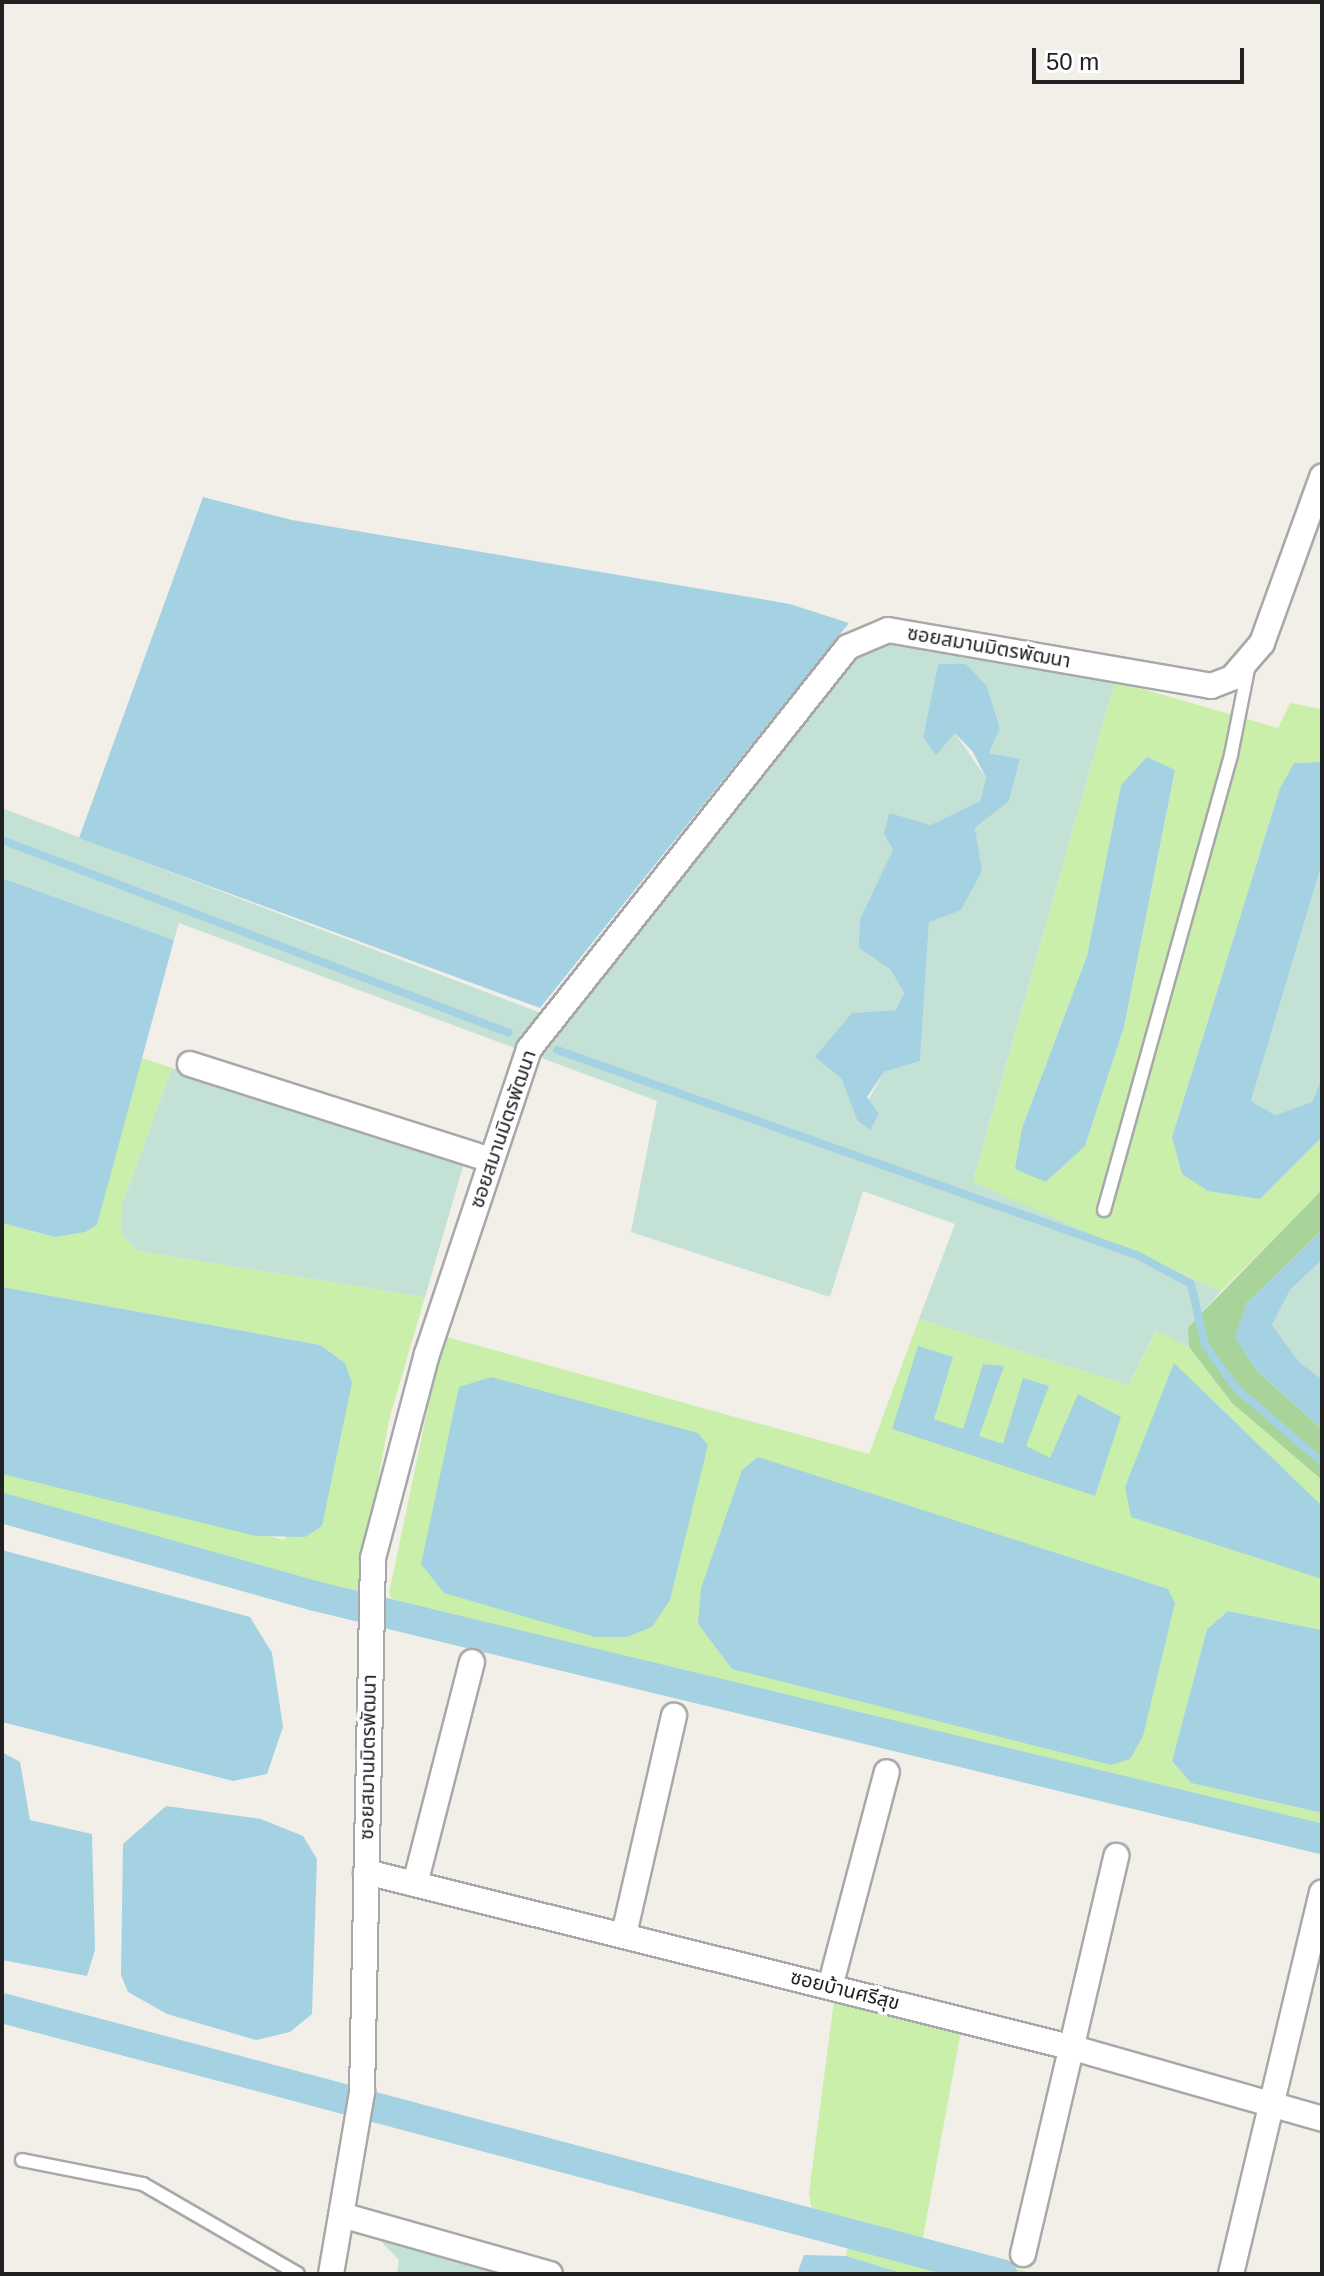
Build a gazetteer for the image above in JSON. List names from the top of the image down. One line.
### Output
{"streets":{"street":["ซอยสมานมิตรพัฒนา","ซอยบ้านศรีสุข"]},"crossings":[["ซอยสมานมิตรพัฒนา","ซอยบ้านศรีสุข"]],"scale_bar":"50 m"}
